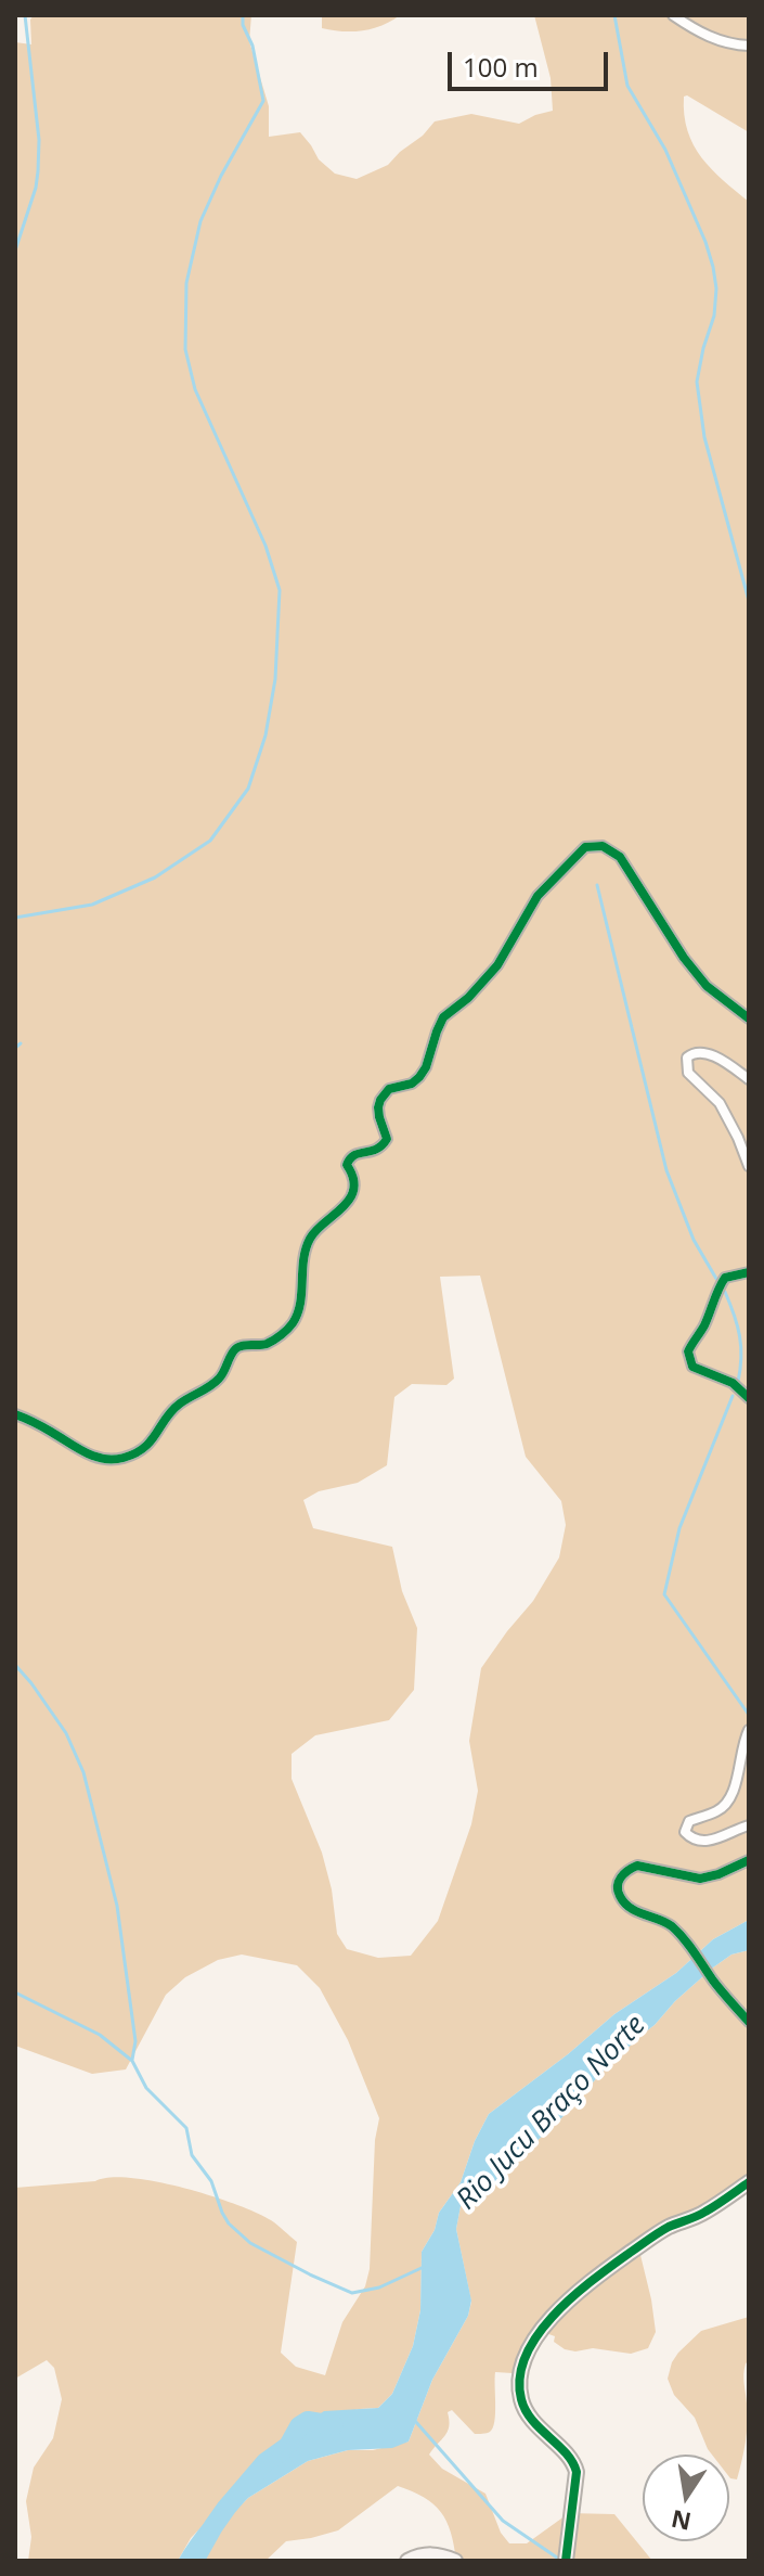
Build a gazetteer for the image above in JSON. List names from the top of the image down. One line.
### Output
{"water":["Rio Jucu Braço Norte"],"scale_bar":"100 m","north":"bottom"}
